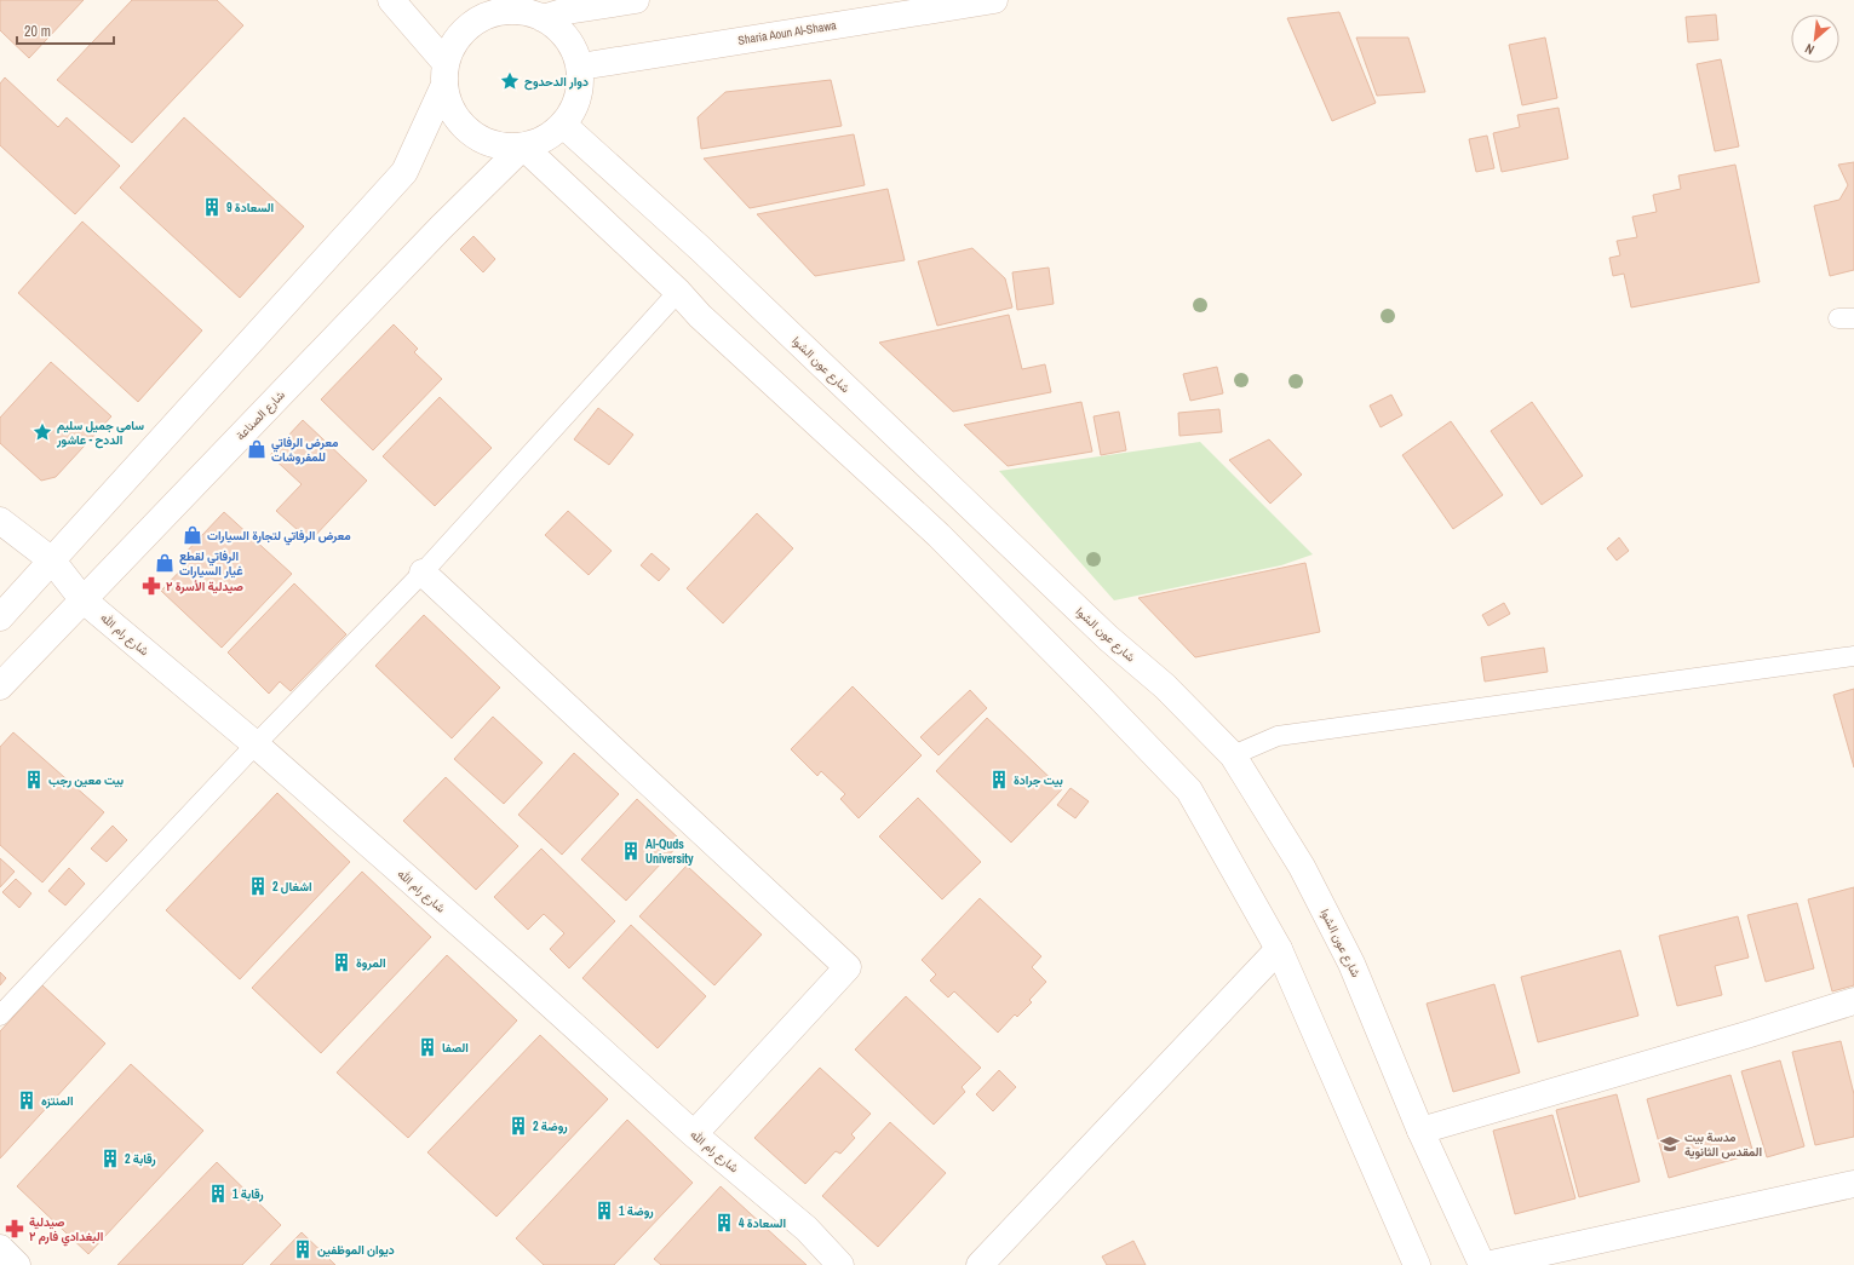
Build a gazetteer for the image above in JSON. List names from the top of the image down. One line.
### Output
{"streets":{"main road":["Sharia Aoun Al-Shawa","شارع عون الشوا","شارع الصناعة","شارع رام الله"]},"crossings":[["Sharia Aoun Al-Shawa","شارع عون الشوا"],["Sharia Aoun Al-Shawa","شارع الصناعة"],["شارع عون الشوا","شارع الصناعة"],["شارع الصناعة","شارع رام الله"]],"places":{"place":["دوار الدحدوح","سامي جميل سليم الددح - عاشور"],"building":["السعادة 9","بيت معين رجب","بيت جرادة","Al-Quds University","اشغال 2","المروة","الصفا","المنتزه","روضة 2","رقابة 2","رقابة 1","روضة 1","السعادة 4","ديوان الموظفين"],"shop":["معرض الرفاتي للمفروشات","معرض الرفاتي لتجارة السيارات","الرفاتي لقطع غيار السيارات"],"pharmacy":["صيدلية الأسرة ٢","صيدلية البغدادي فارم ٢"],"school or university":["مدسة بيت المقدس الثانوية"]},"scale_bar":"20 m","north":"bottom left"}
